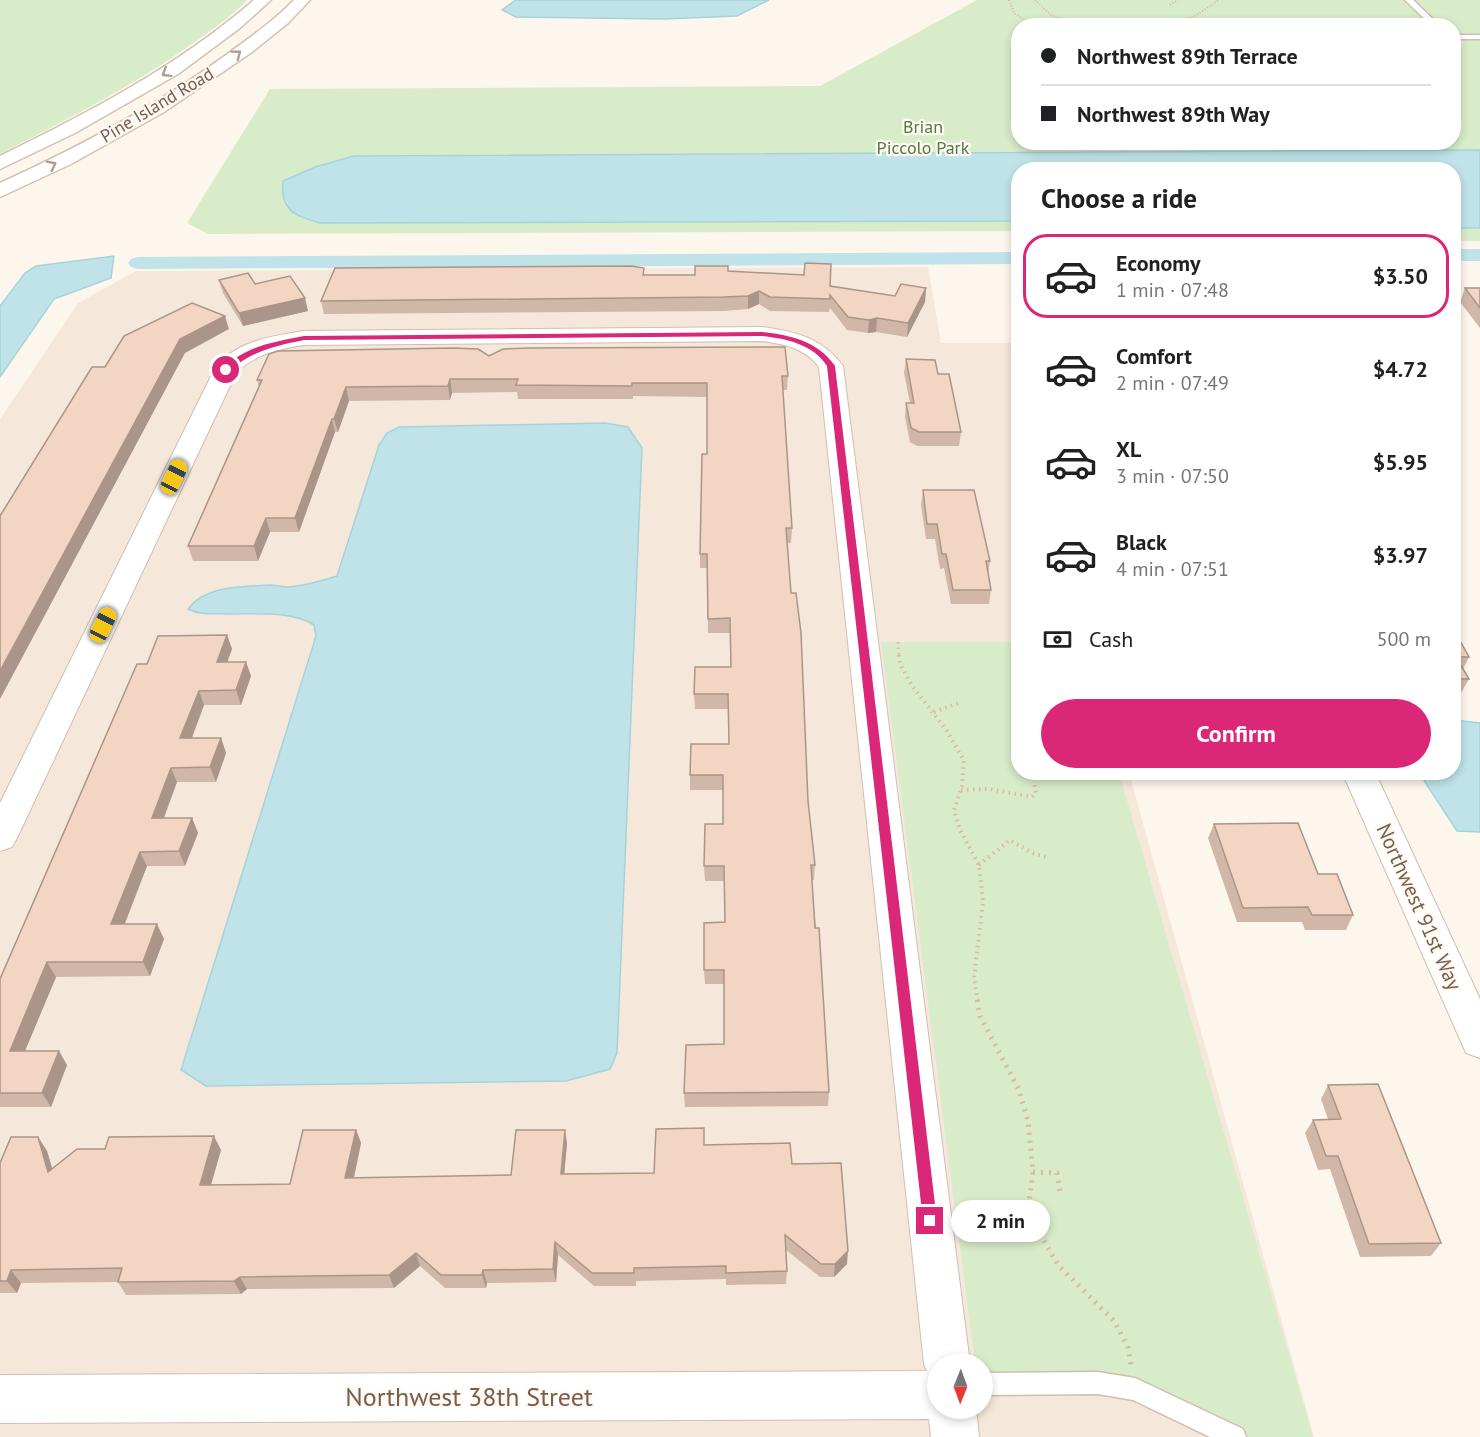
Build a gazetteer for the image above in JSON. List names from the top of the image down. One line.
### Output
{"streets":{"main road":["Pine Island Road"],"street":["Northwest 91st Way","Northwest 38th Street"]},"parks":["Brian Piccolo Park"],"north":"bottom","page":{"banner":["Northwest 89th Terrace","Northwest 89th Way"],"heading":"Choose a ride","list":[{"name":"Economy","note":"1 min · 07:48","value":"$3.50"},{"name":"Comfort","note":"2 min · 07:49","value":"$4.72"},{"name":"XL","note":"3 min · 07:50","value":"$5.95"},{"name":"Black","note":"4 min · 07:51","value":"$3.97"}],"pay":["Cash","500 m"],"buttons":"Confirm","bubble":"2 min"}}
